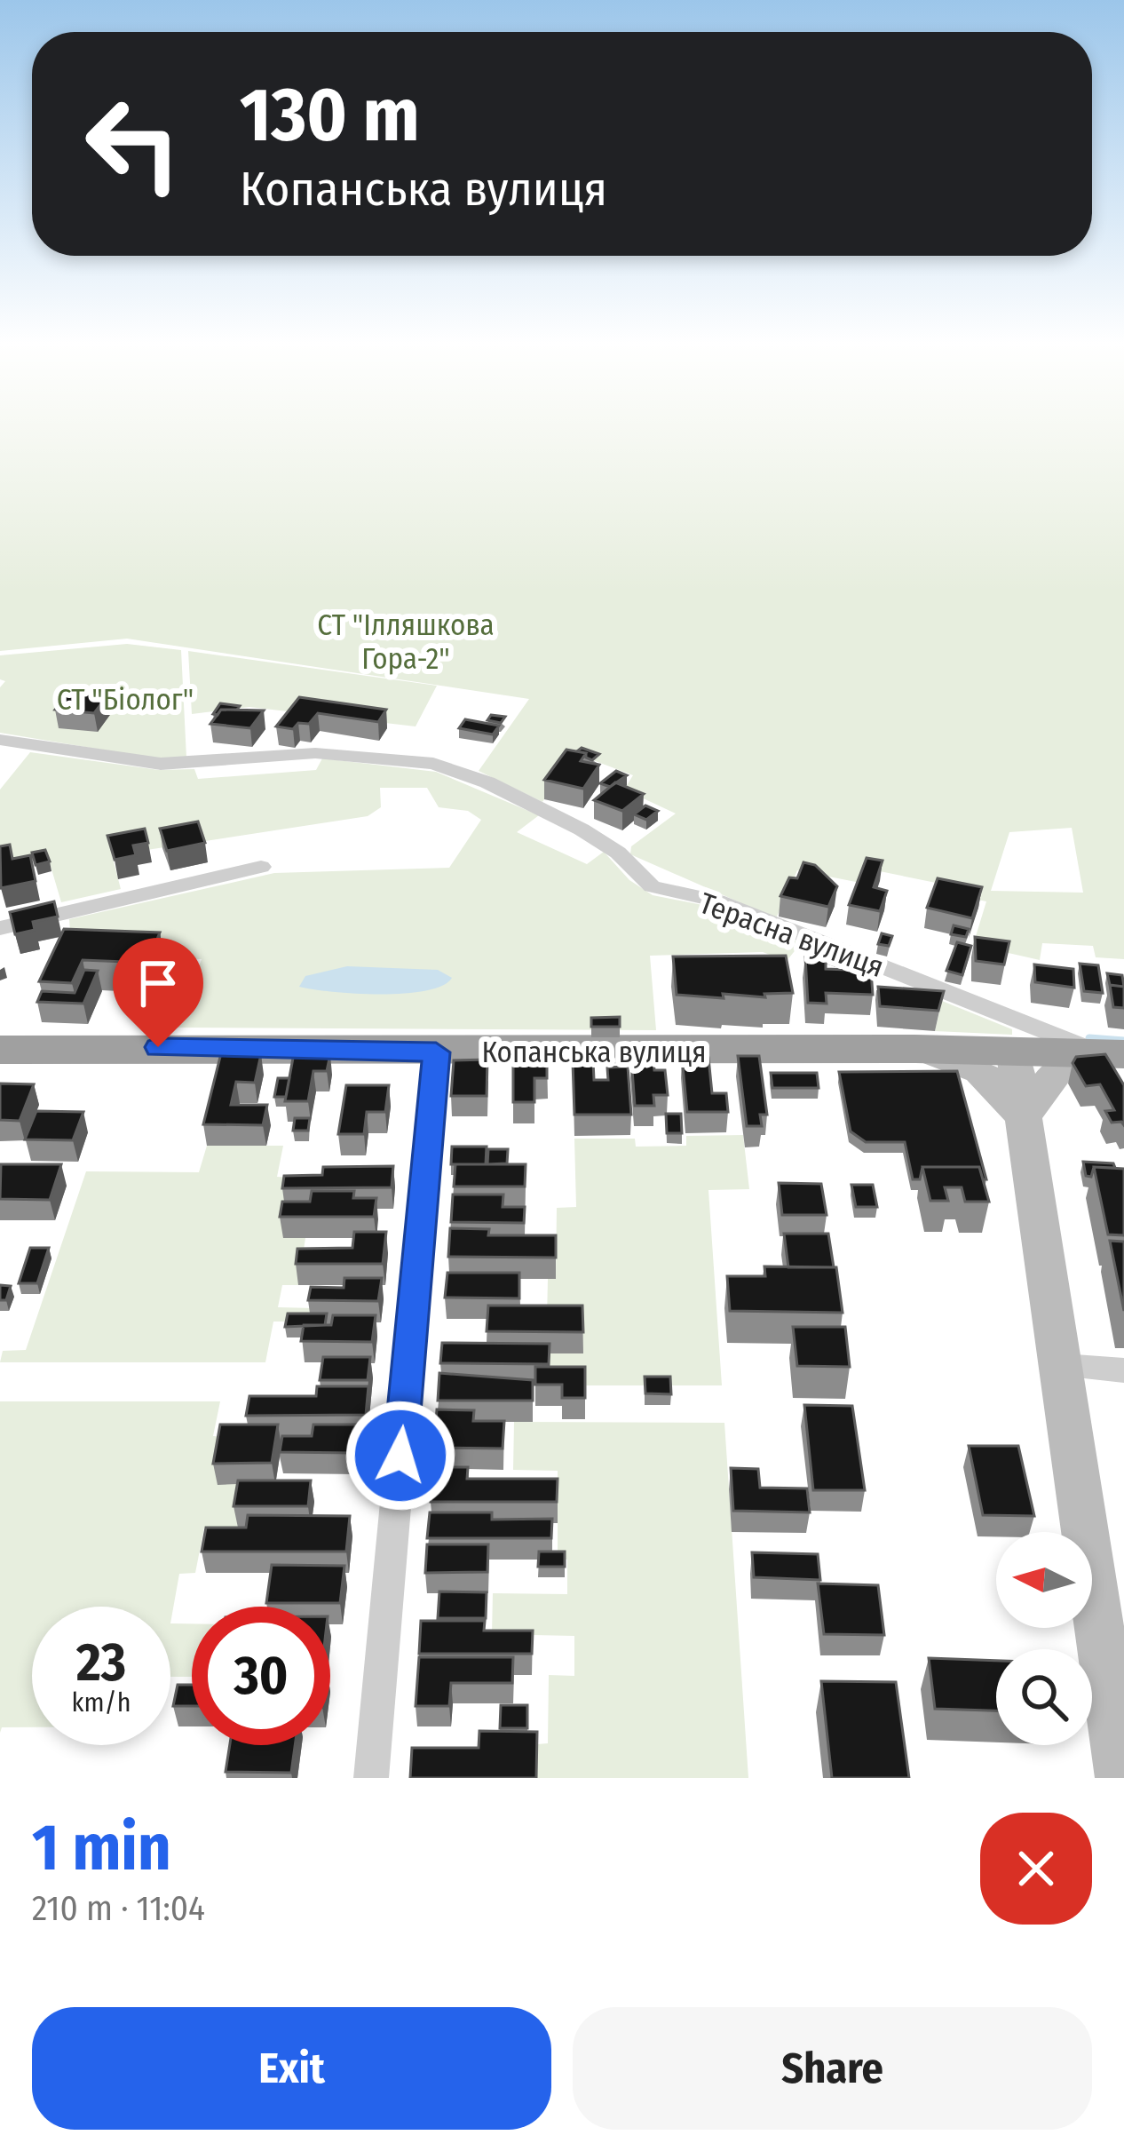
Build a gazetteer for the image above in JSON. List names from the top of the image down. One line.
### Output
{"streets":{"highway":["Копанська вулиця"],"street":["Терасна вулиця"]},"crossings":[["Терасна вулиця","Копанська вулиця"]],"parks":["СТ \"Ілляшкова Гора-2\"","СТ \"Біолог\""],"north":"left","page":{"turn":["130 m","Копанська вулиця"],"speed":"23 km/h","limit":"30","heading":["1 min","210 m · 11:04"],"buttons":["Exit","Share"]}}
